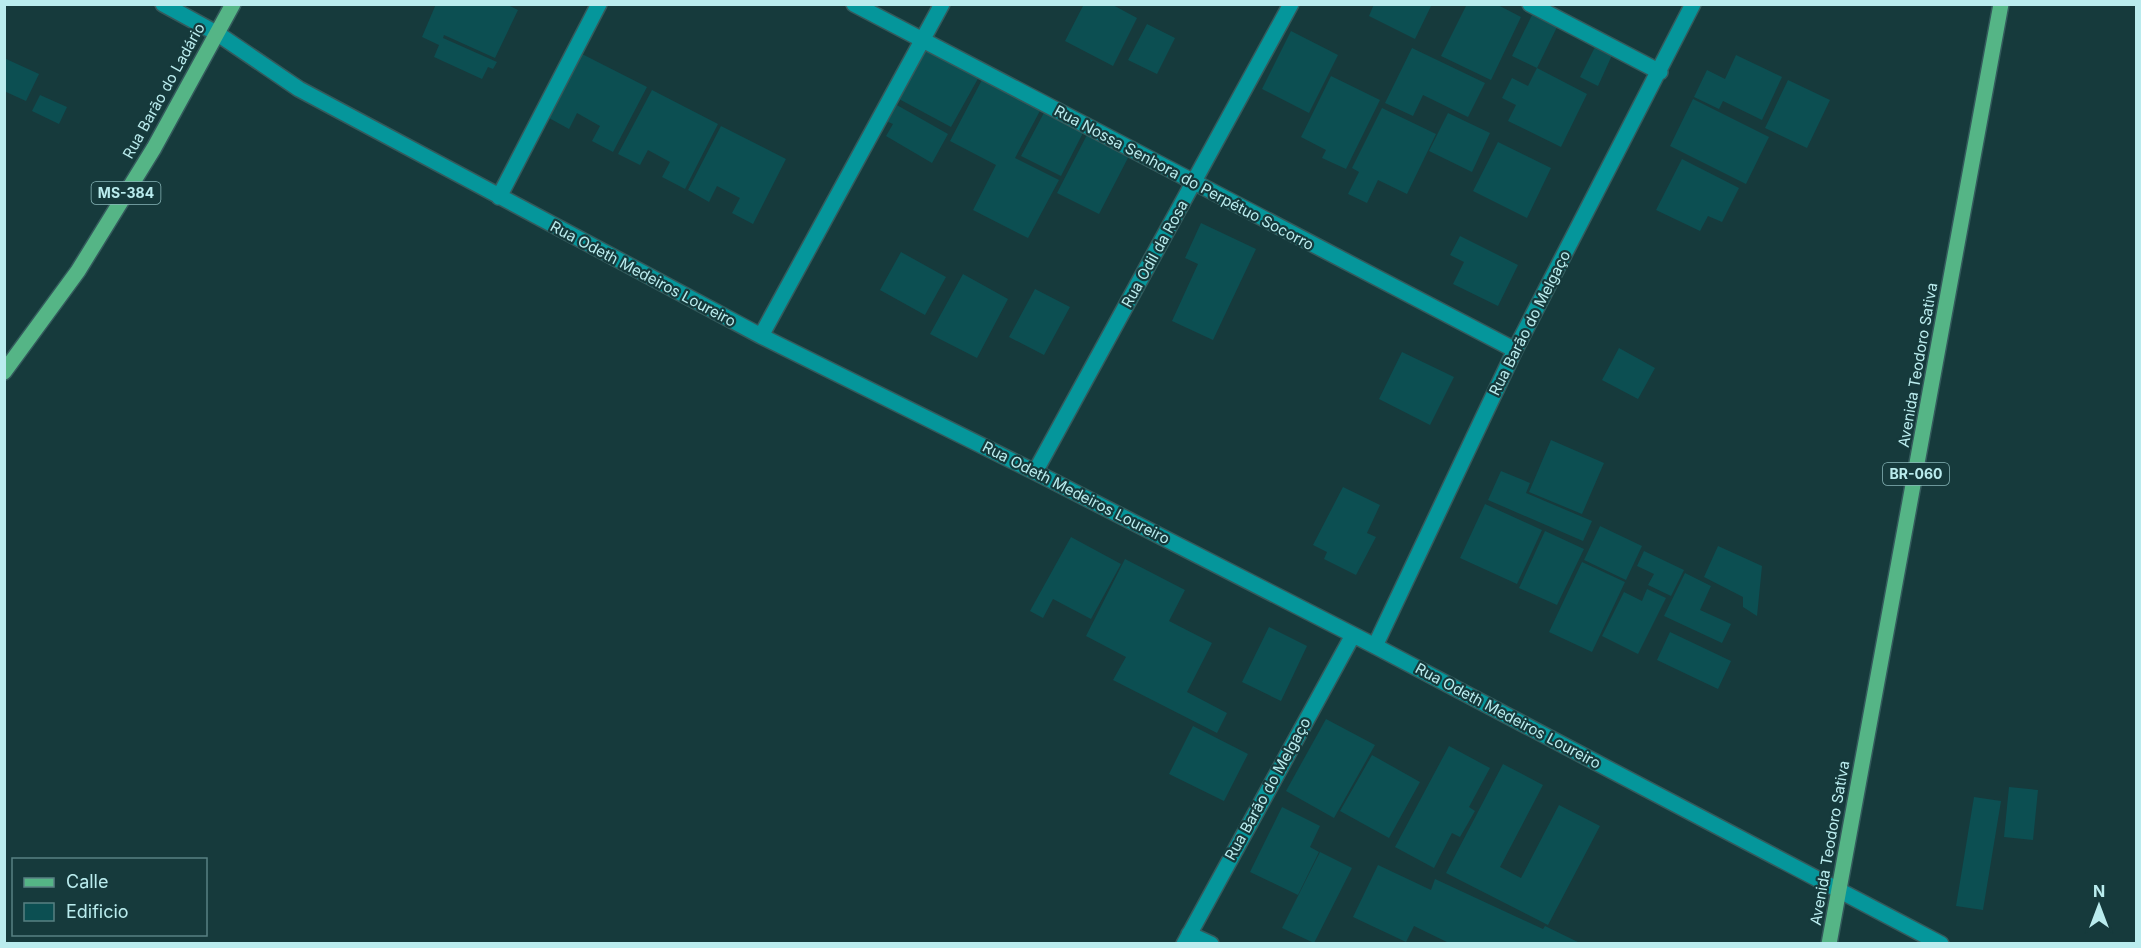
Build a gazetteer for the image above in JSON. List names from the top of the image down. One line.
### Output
{"streets":{"main road":["Rua Barão do Ladário","MS-384","Avenida Teodoro Sativa","BR-060"],"street":["Rua Nossa Senhora do Perpétuo Socorro","Rua Odil da Rosa","Rua Odeth Medeiros Loureiro","Rua Barão do Melgaço"]},"crossings":[["Rua Barão do Ladário","Rua Odeth Medeiros Loureiro"],["Rua Nossa Senhora do Perpétuo Socorro","Rua Odil da Rosa"],["Rua Nossa Senhora do Perpétuo Socorro","Rua Barão do Melgaço"],["Rua Odil da Rosa","Rua Odeth Medeiros Loureiro"],["Rua Odeth Medeiros Loureiro","Rua Barão do Melgaço"],["Rua Odeth Medeiros Loureiro","Avenida Teodoro Sativa"]],"legend":["Calle","Edificio"],"north":"top"}
